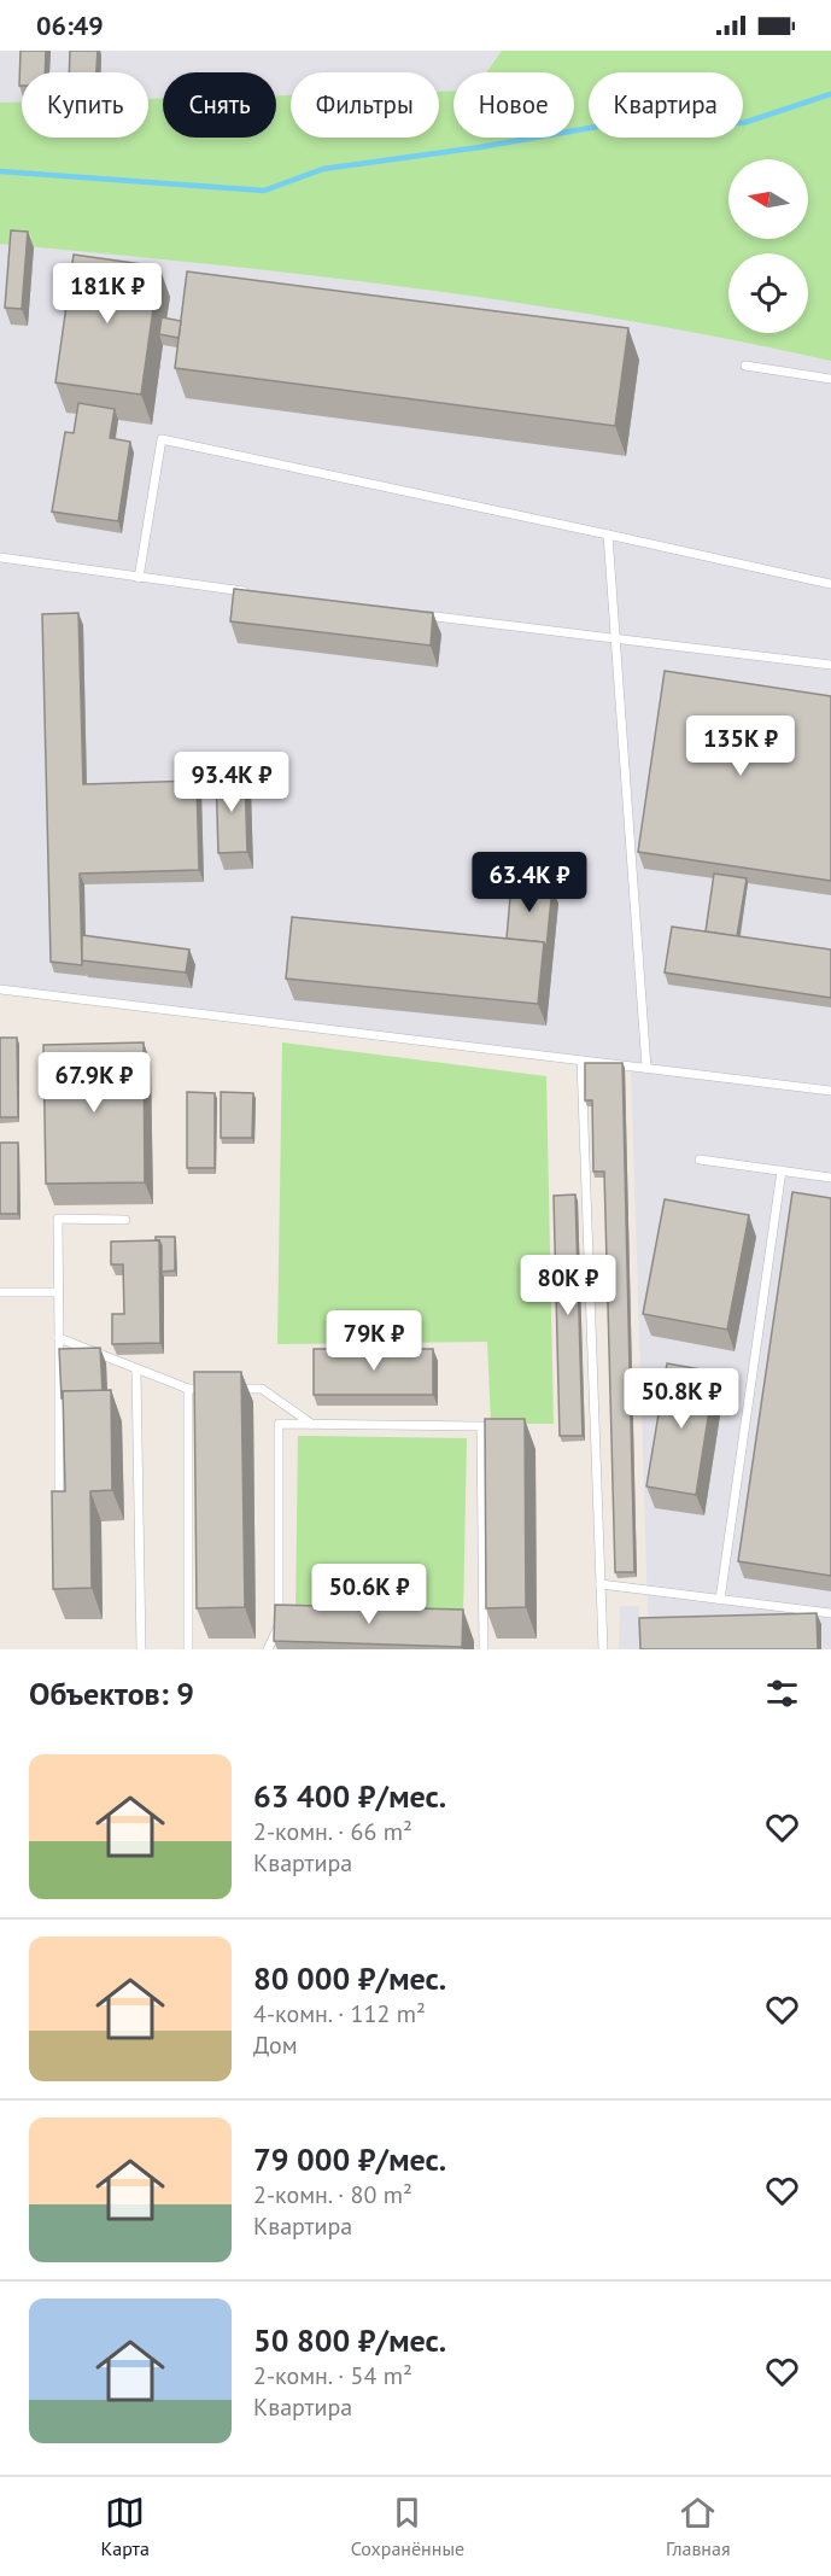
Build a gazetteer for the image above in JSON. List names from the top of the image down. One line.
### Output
{"north":"left","page":{"status":"06:49","chip":["Купить","Снять","Фильтры","Новое","Квартира"],"price":["181K ₽","135K ₽","93.4K ₽","63.4K ₽","67.9K ₽","80K ₽","79K ₽","50.8K ₽","50.6K ₽"],"heading":"Объектов: 9","list":[{"name":"63 400 ₽/мес.","note":"2-комн. · 66 m² · Квартира"},{"name":"80 000 ₽/мес.","note":"4-комн. · 112 m² · Дом"},{"name":"79 000 ₽/мес.","note":"2-комн. · 80 m² · Квартира"},{"name":"50 800 ₽/мес.","note":"2-комн. · 54 m² · Квартира"}],"tabs":["Карта","Сохранённые","Главная"]}}
